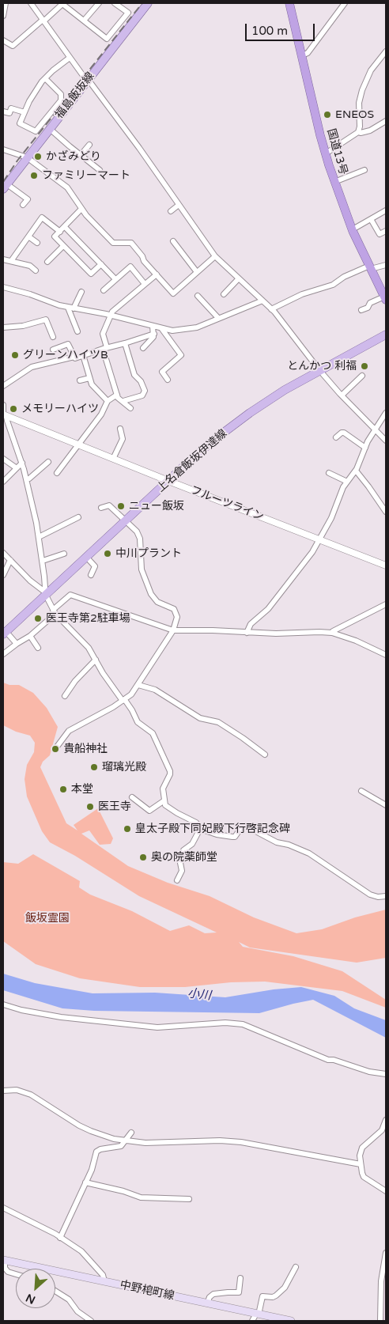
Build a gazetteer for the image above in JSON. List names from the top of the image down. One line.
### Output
{"streets":{"highway":["国道13号"],"main road":["福島飯坂線","上名倉飯坂伊達線","中野梍町線"],"street":["フルーツライン"]},"crossings":[["上名倉飯坂伊達線","フルーツライン"]],"water":["小川"],"parks":["飯坂霊園"],"places":["ENEOS","かざみどり","ファミリーマート","グリーンハイツB","とんかつ 利福","メモリーハイツ","ニュー飯坂","中川プラント","医王寺第2駐車場","貴船神社","瑠璃光殿","本堂","医王寺","皇太子殿下同妃殿下行啓記念碑","奥の院薬師堂"],"scale_bar":"100 m","north":"bottom left"}
